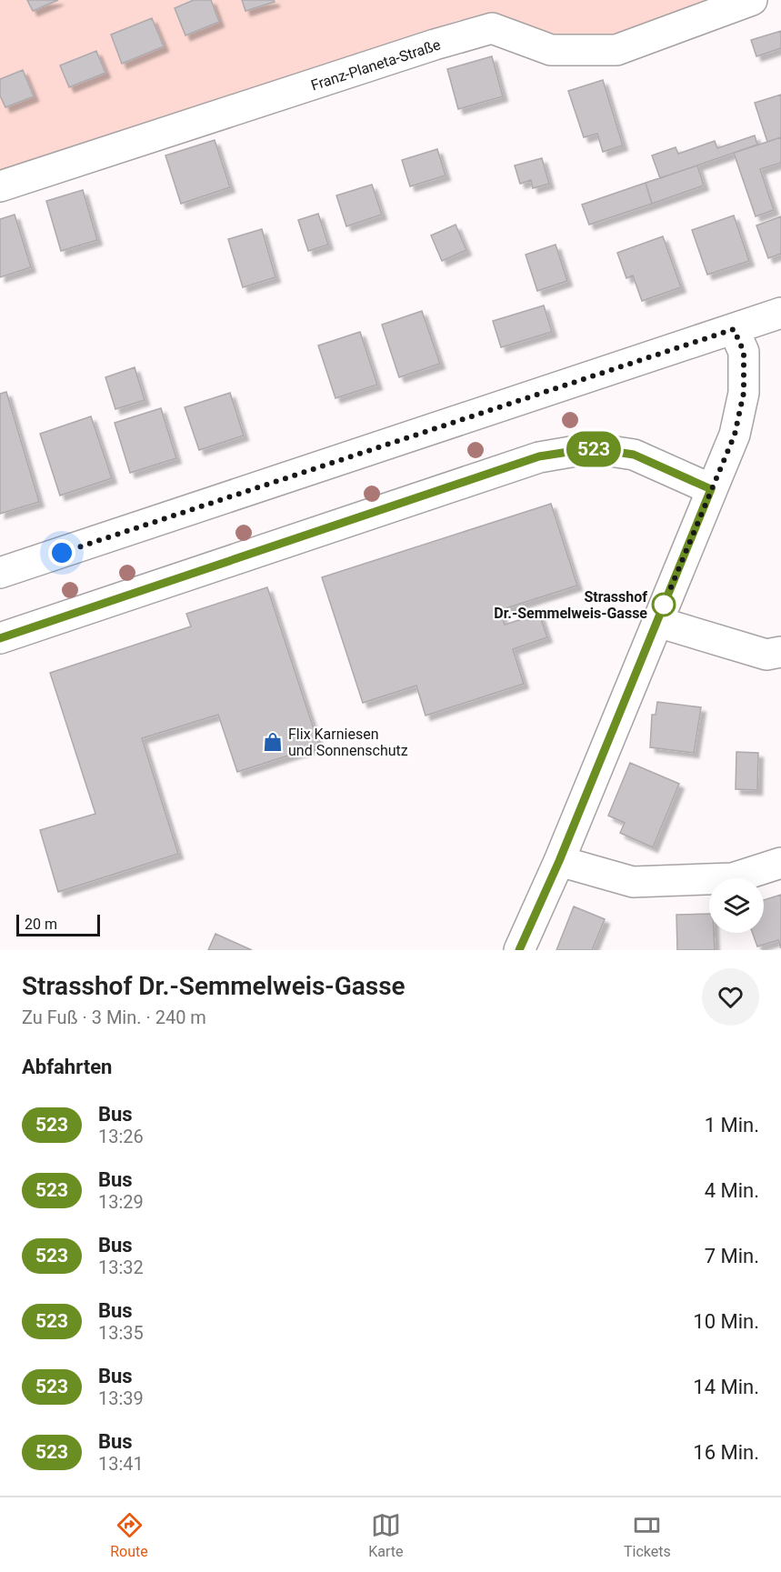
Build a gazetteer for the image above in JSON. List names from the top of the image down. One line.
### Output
{"streets":{"street":["Franz-Planeta-Straße"]},"places":{"other":["Strasshof Dr.-Semmelweis-Gasse"],"shop":["Flix Karniesen und Sonnenschutz"]},"lines":["bus line 523"],"scale_bar":"20 m","page":{"on_map":"523","scale":"20 m","heading":[["Strasshof Dr.-Semmelweis-Gasse","Zu Fuß · 3 Min. · 240 m"],"Abfahrten"],"list":[{"mark":"523","name":"Bus","note":"13:26","value":"1 Min."},{"mark":"523","name":"Bus","note":"13:29","value":"4 Min."},{"mark":"523","name":"Bus","note":"13:32","value":"7 Min."},{"mark":"523","name":"Bus","note":"13:35","value":"10 Min."},{"mark":"523","name":"Bus","note":"13:39","value":"14 Min."},{"mark":"523","name":"Bus","note":"13:41","value":"16 Min."}],"tabs":["Route","Karte","Tickets"]}}
